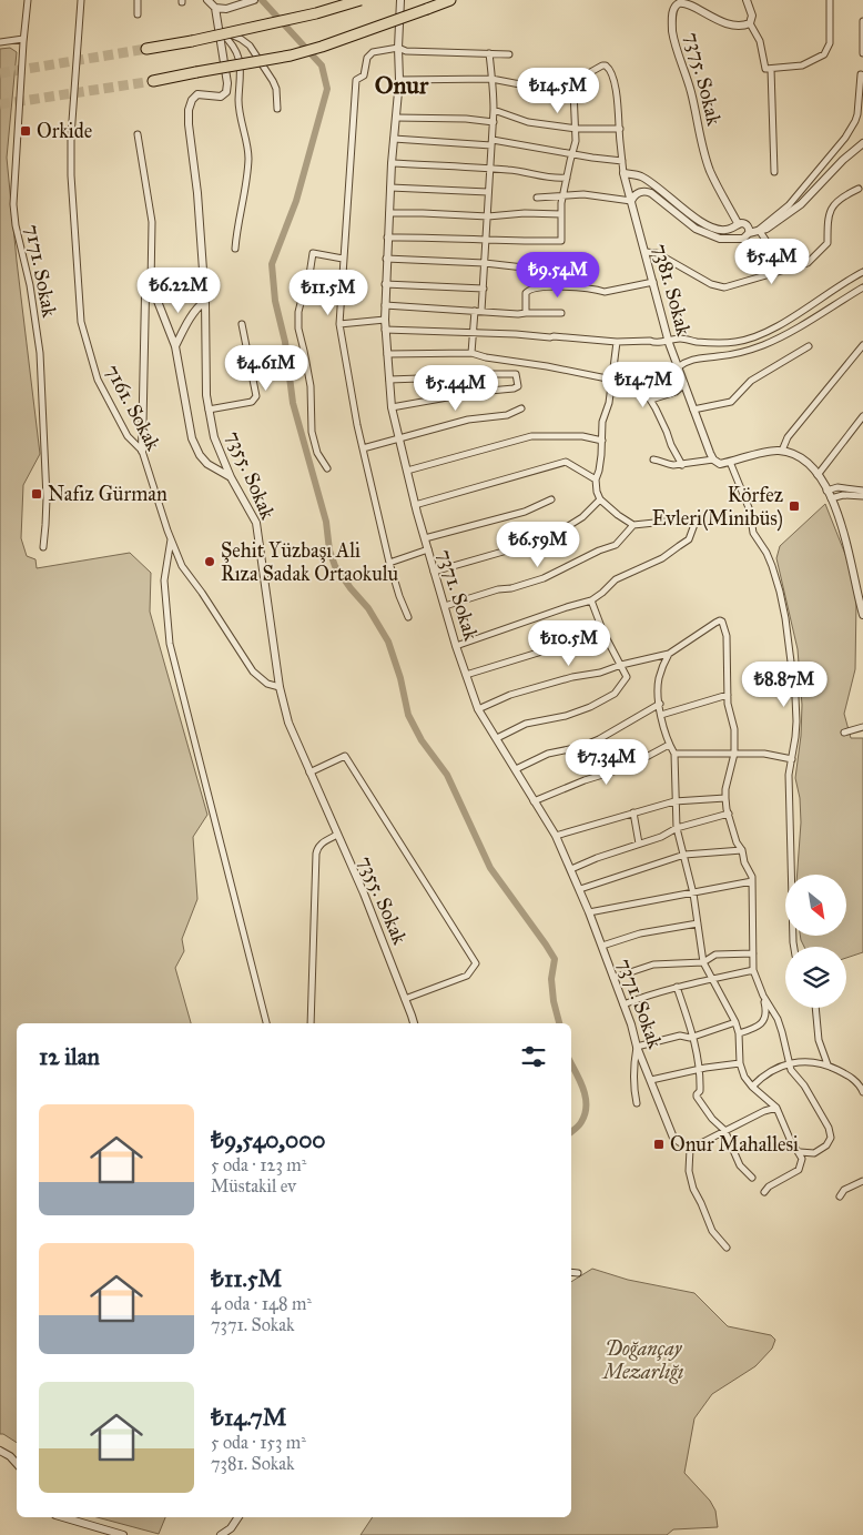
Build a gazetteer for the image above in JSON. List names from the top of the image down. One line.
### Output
{"streets":{"street":["7375. Sokak","7171. Sokak","7381. Sokak","7161. Sokak","7355. Sokak","7371. Sokak"]},"crossings":[["7161. Sokak","7355. Sokak"]],"districts":["Onur"],"parks":["Doğançay Mezarlığı"],"places":{"transit":["Orkide","Nafiz Gürman","Körfez Evleri(Minibüs)","Onur Mahallesi"],"other":["Şehit Yüzbaşı Ali Rıza Sadak Ortaokulu"]},"north":"bottom right","page":{"price":["₺14.5M","₺5.4M","₺9.54M","₺6.22M","₺11.5M","₺4.61M","₺14.7M","₺5.44M","₺6.59M","₺10.5M","₺8.87M","₺7.34M"],"heading":"12 ilan","list":[{"name":"₺9,540,000","note":"5 oda · 123 m² · Müstakil ev"},{"name":"₺11.5M","note":"4 oda · 148 m² · 7371. Sokak"},{"name":"₺14.7M","note":"5 oda · 153 m² · 7381. Sokak"}]}}
